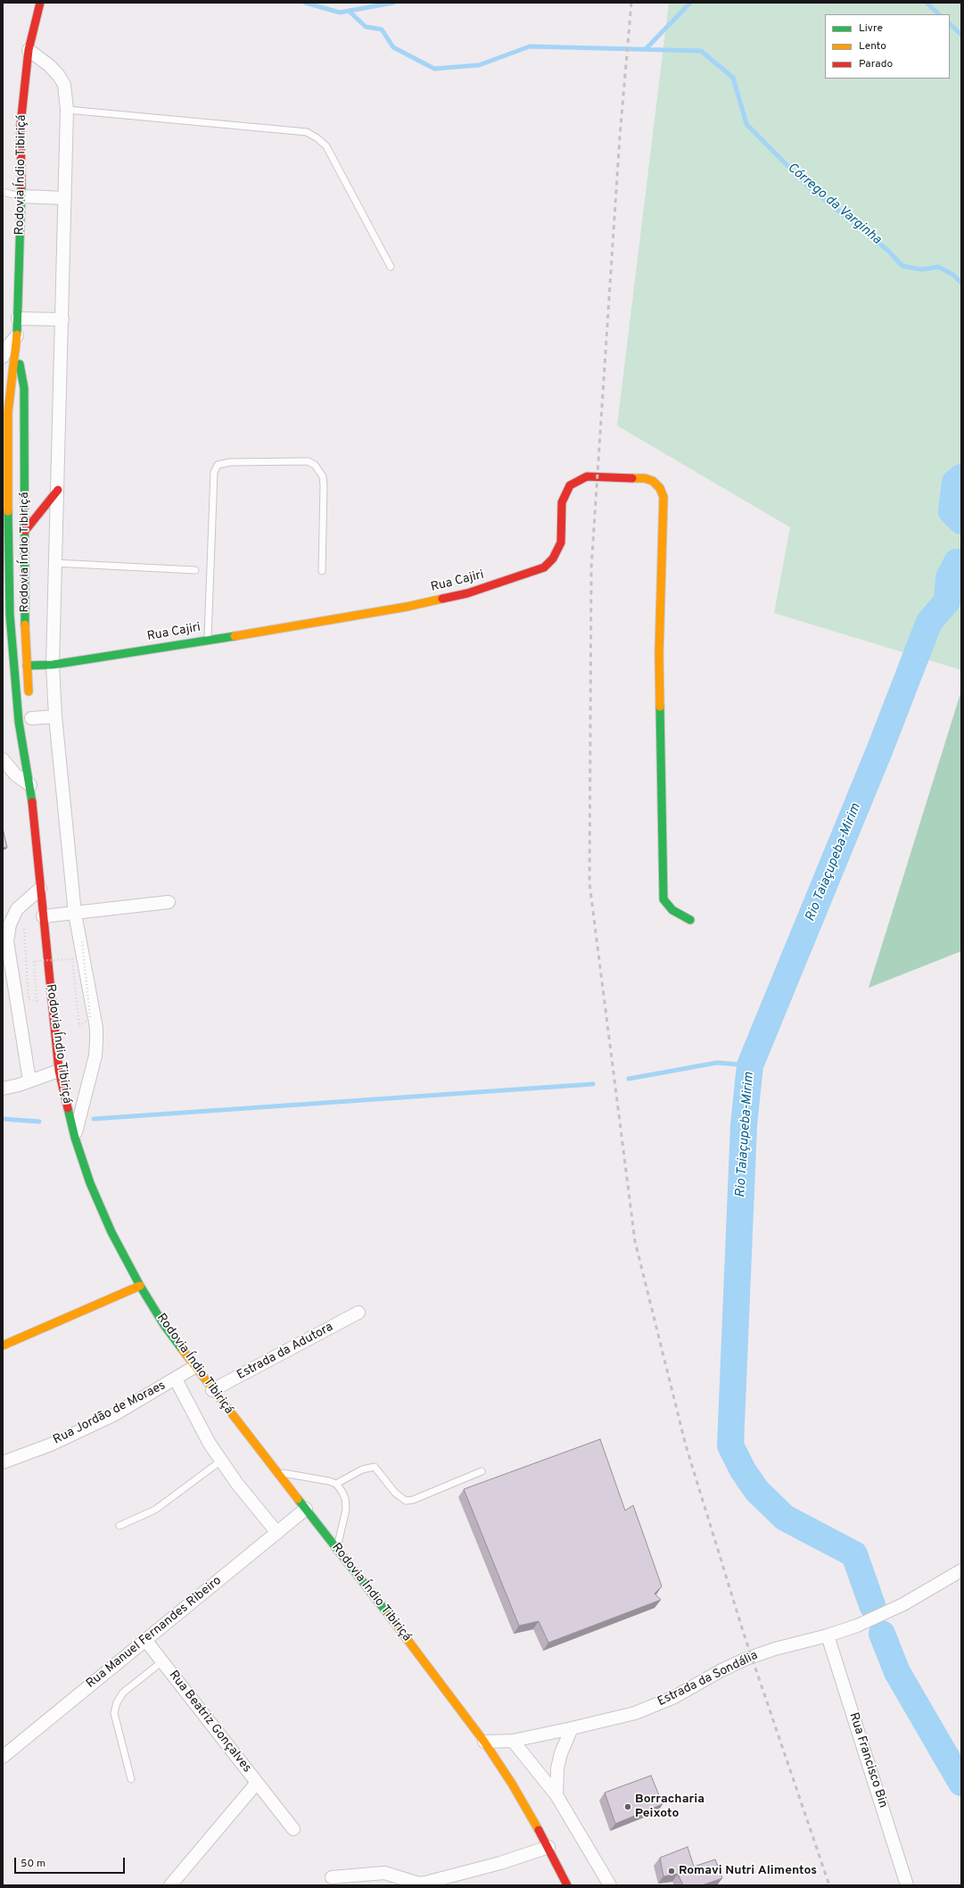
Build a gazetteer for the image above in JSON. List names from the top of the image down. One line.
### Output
{"streets":{"main road":["Rodovia Índio Tibiriçá","Rua Cajiri"],"street":["Estrada da Adutora","Rua Jordão de Moraes","Rua Manuel Fernandes Ribeiro","Estrada da Sondália","Rua Beatriz Gonçalves","Rua Francisco Bin"]},"crossings":[["Rodovia Índio Tibiriçá","Rua Cajiri"],["Rodovia Índio Tibiriçá","Estrada da Adutora"],["Rodovia Índio Tibiriçá","Rua Jordão de Moraes"],["Rodovia Índio Tibiriçá","Rua Manuel Fernandes Ribeiro"],["Rodovia Índio Tibiriçá","Estrada da Sondália"],["Rua Manuel Fernandes Ribeiro","Rua Beatriz Gonçalves"],["Estrada da Sondália","Rua Francisco Bin"]],"water":["Córrego da Varginha","Rio Taiaçupeba-Mirim"],"places":["Borracharia Peixoto","Romavi Nutri Alimentos"],"legend":["Livre","Lento","Parado"],"scale_bar":"50 m"}
